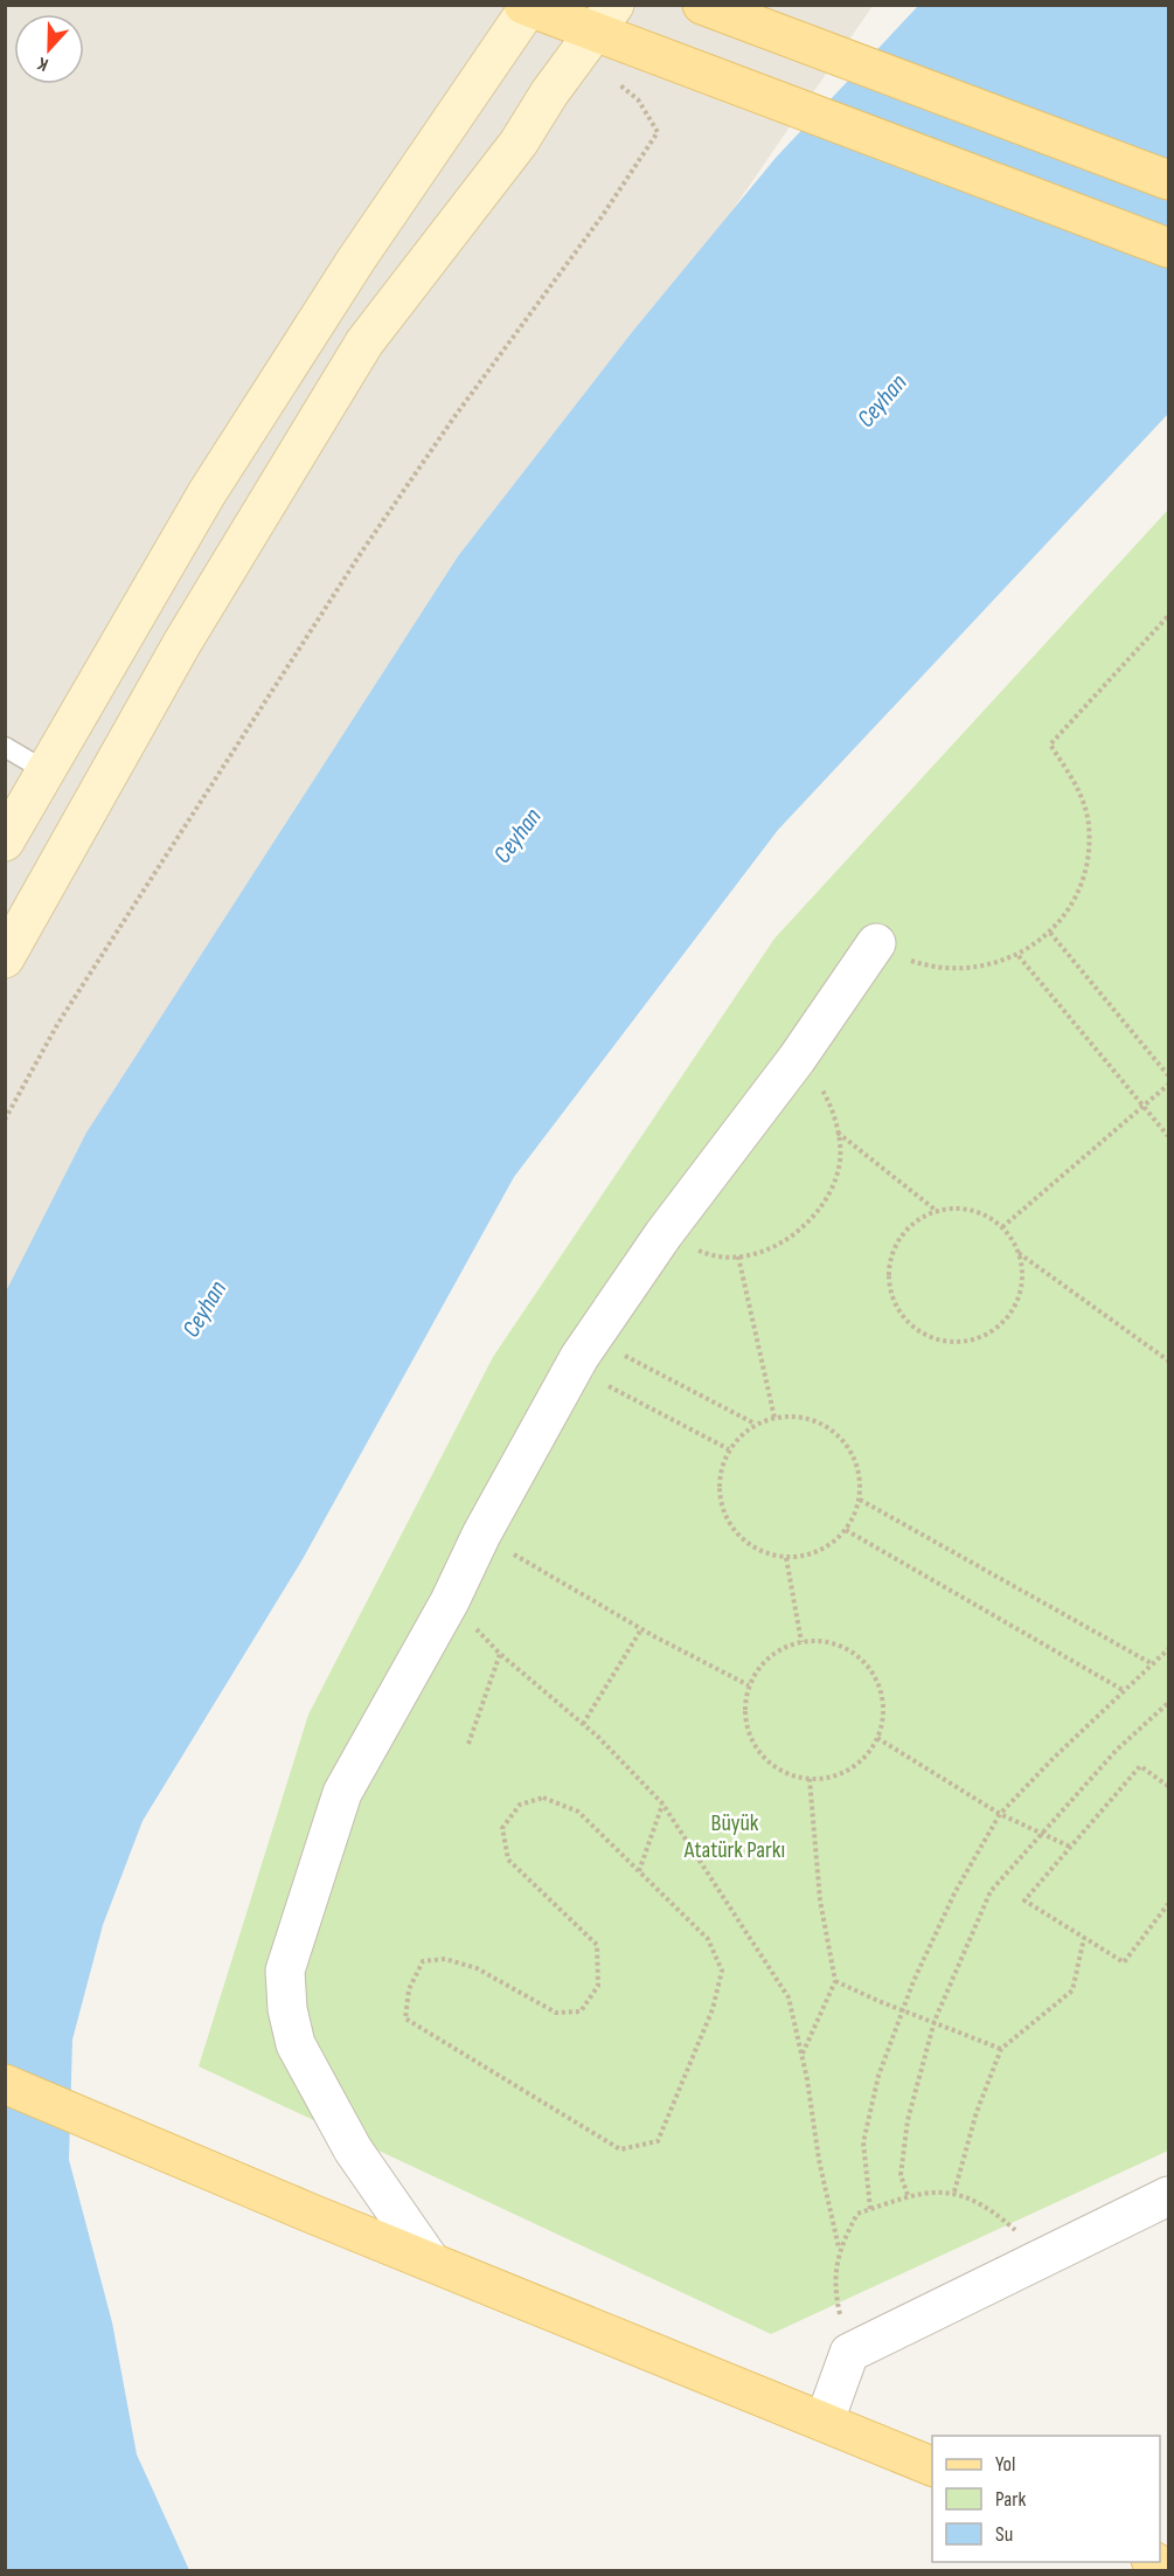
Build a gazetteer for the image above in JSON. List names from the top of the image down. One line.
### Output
{"water":["Ceyhan"],"parks":["Büyük Atatürk Parkı"],"legend":["Yol","Park","Su"],"north":"bottom"}
